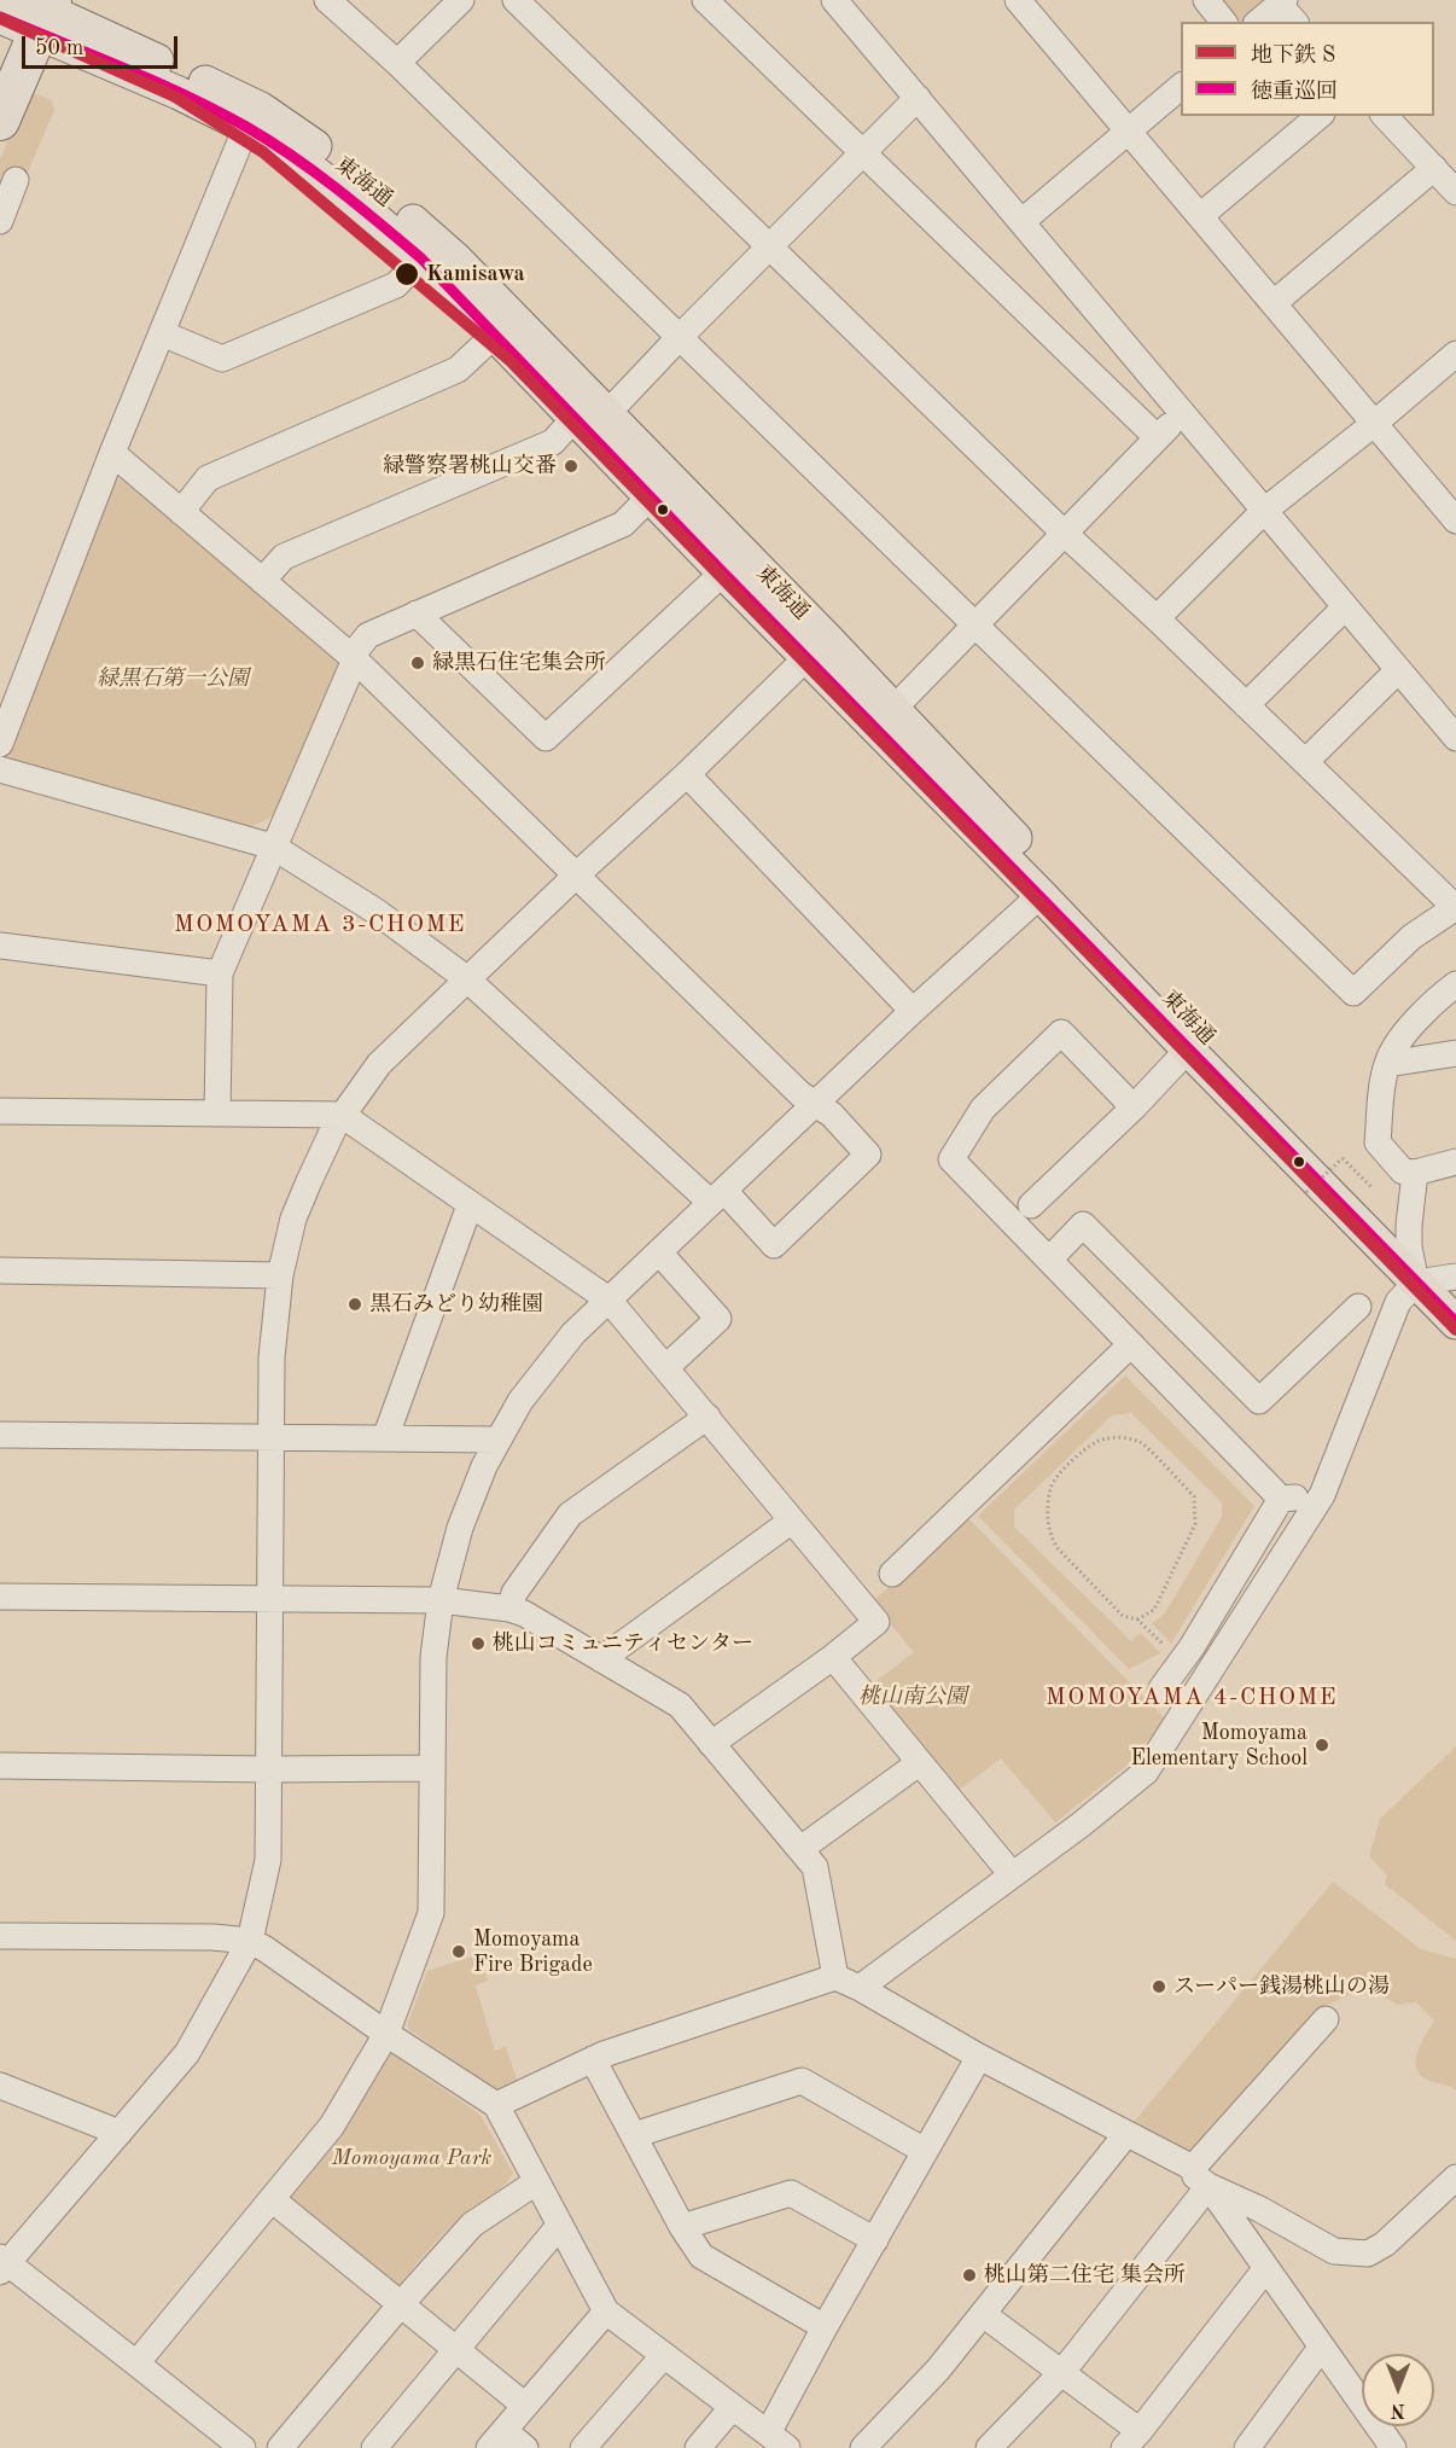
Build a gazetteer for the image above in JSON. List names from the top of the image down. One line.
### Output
{"streets":{"main road":["東海通"]},"districts":["MOMOYAMA 3-CHOME","MOMOYAMA 4-CHOME"],"parks":["緑黒石第一公園","桃山南公園","Momoyama Park"],"places":["Kamisawa","緑警察署桃山交番","緑黒石住宅集会所","黒石みどり幼稚園","桃山コミュニティセンター","Momoyama Elementary School","Momoyama Fire Brigade","スーパー銭湯桃山の湯","桃山第二住宅 集会所"],"lines":["transit line 徳重巡回","metro line S"],"legend":["地下鉄 S","徳重巡回"],"scale_bar":"50 m","north":"bottom"}
